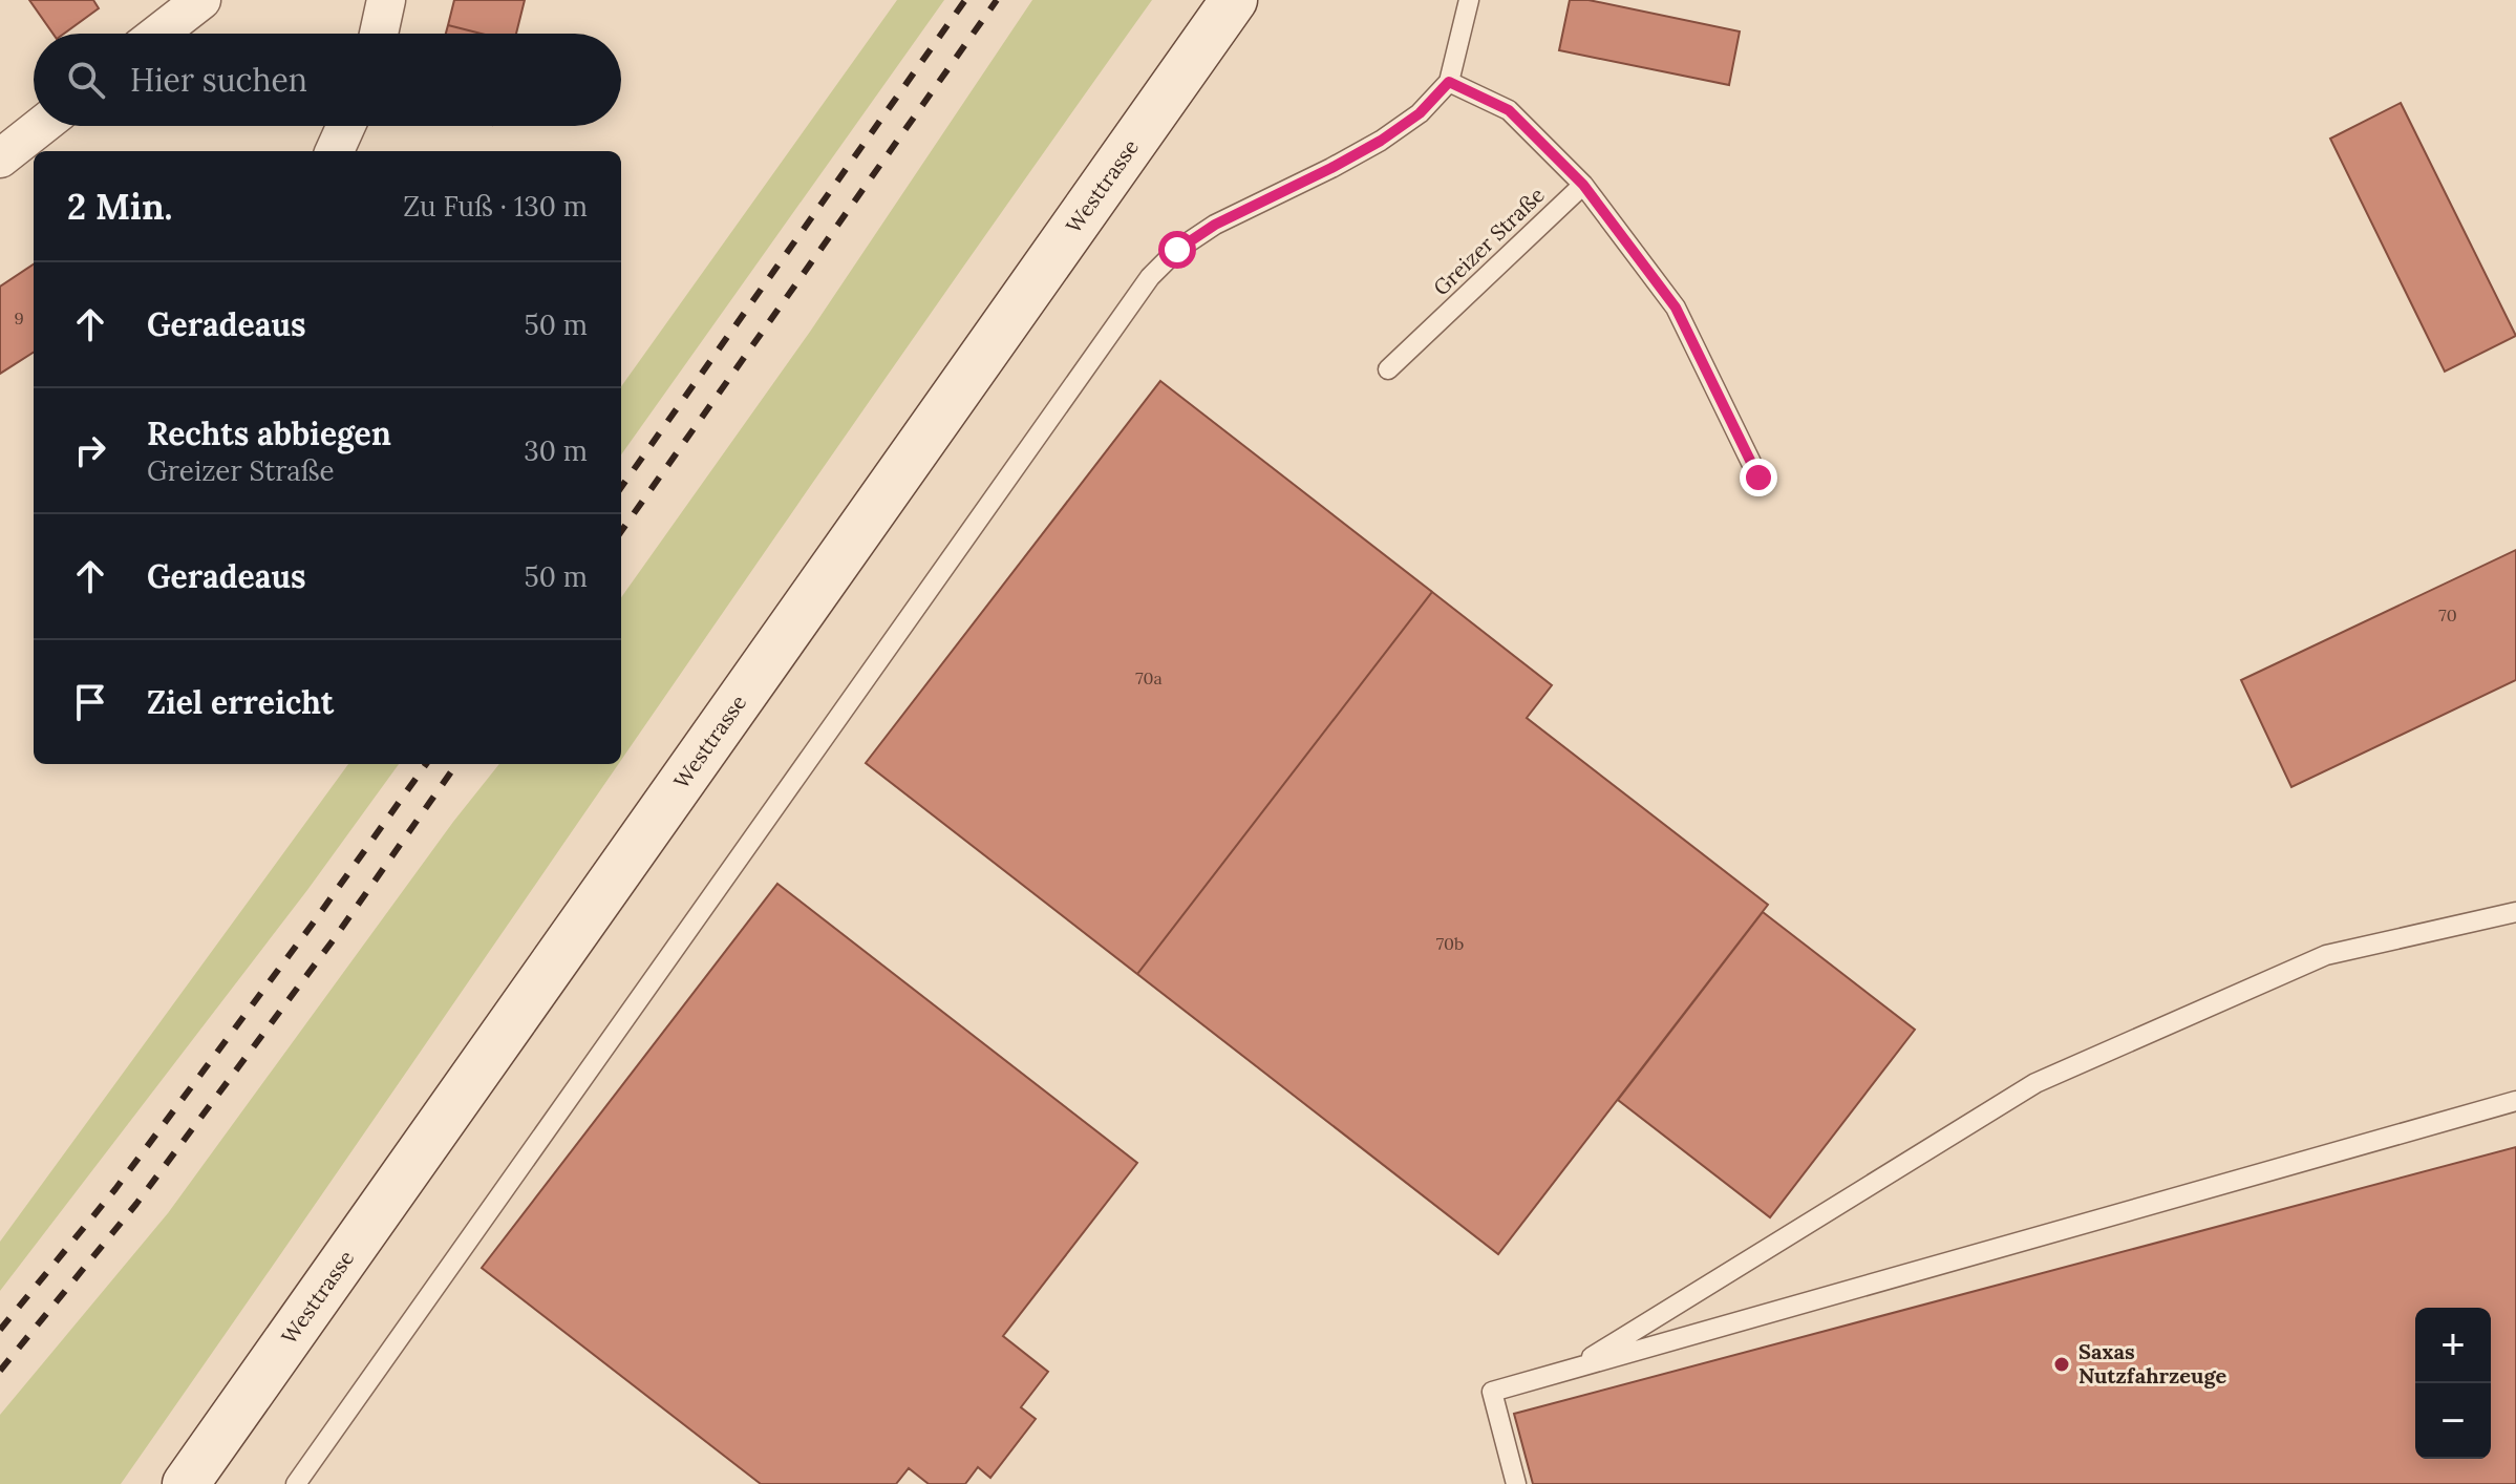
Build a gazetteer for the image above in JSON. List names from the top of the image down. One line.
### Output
{"streets":{"main road":["Westtrasse"],"lane":["Greizer Straße"]},"places":["Saxas Nutzfahrzeuge"],"house_numbers":["9","70","70a","70b"],"page":{"search":"Hier suchen","heading":["2 Min.","Zu Fuß · 130 m"],"list":[["Geradeaus","50 m"],["Rechts abbiegen","Greizer Straße","30 m"],["Geradeaus","50 m"],"Ziel erreicht"],"map_buttons":["+","−"]}}
